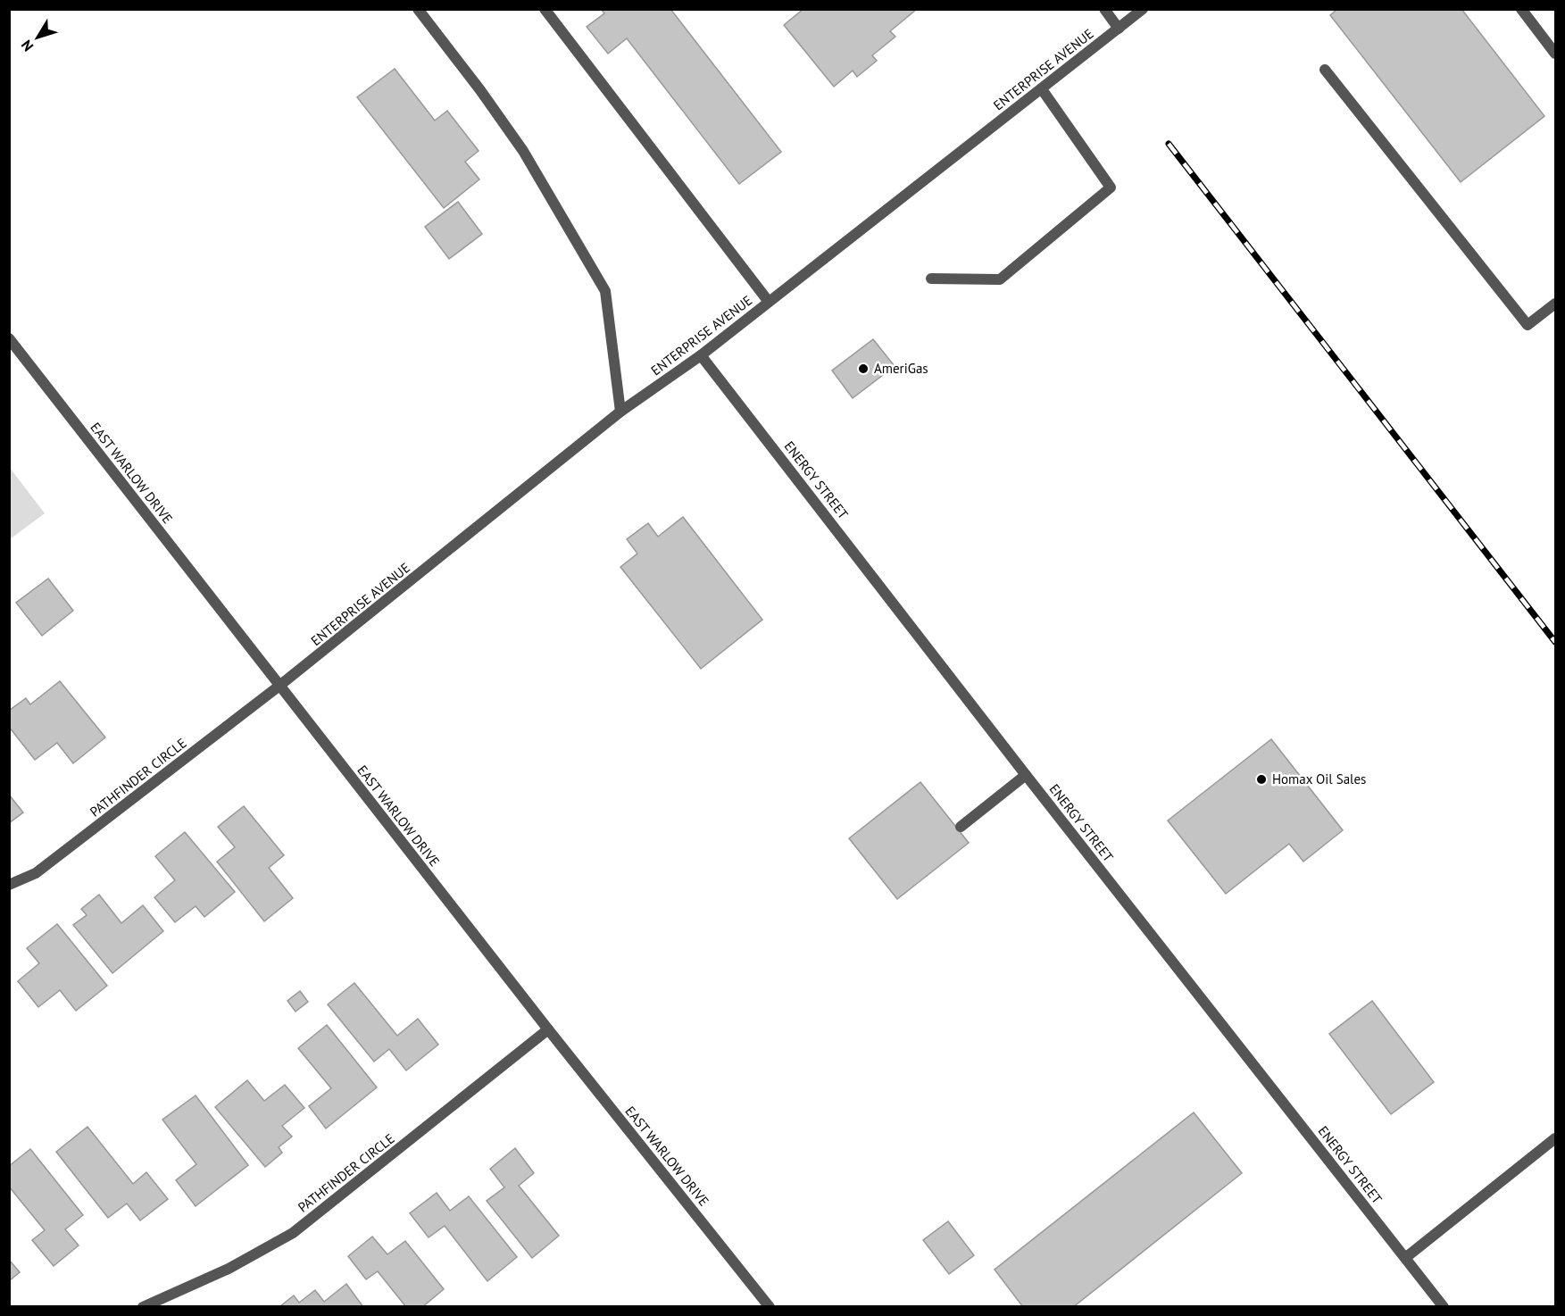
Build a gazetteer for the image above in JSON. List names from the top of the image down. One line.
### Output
{"streets":{"street":["ENTERPRISE AVENUE","EAST WARLOW DRIVE","ENERGY STREET","PATHFINDER CIRCLE"]},"crossings":[["ENTERPRISE AVENUE","EAST WARLOW DRIVE"],["ENTERPRISE AVENUE","ENERGY STREET"],["ENTERPRISE AVENUE","PATHFINDER CIRCLE"],["EAST WARLOW DRIVE","PATHFINDER CIRCLE"]],"places":["AmeriGas","Homax Oil Sales"],"north":"bottom left"}
